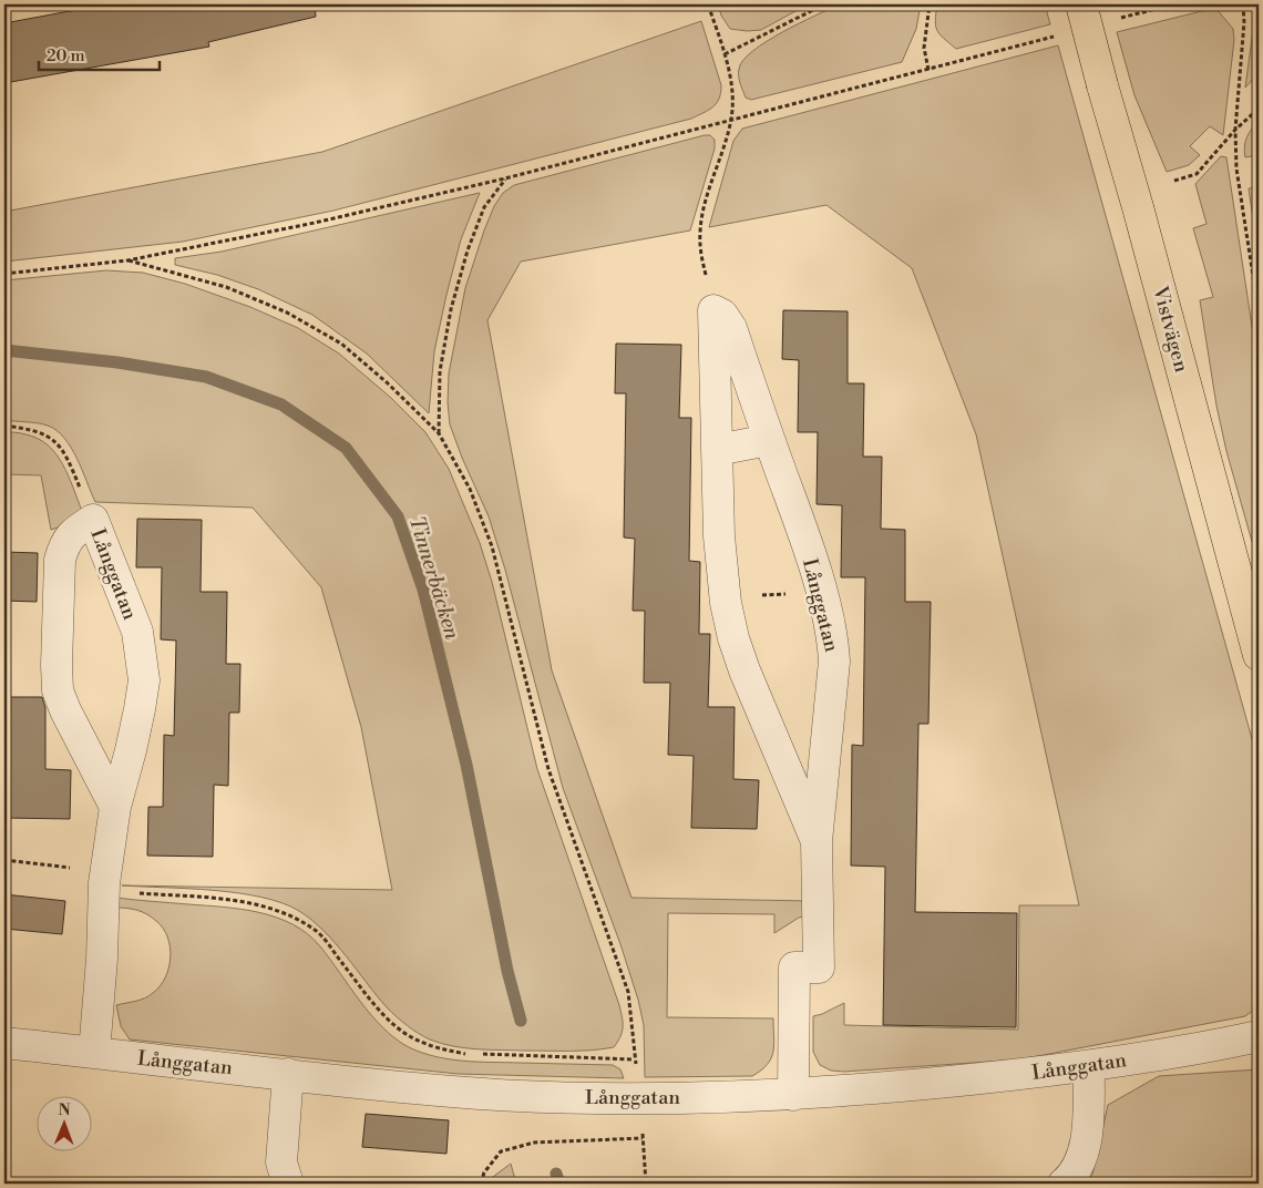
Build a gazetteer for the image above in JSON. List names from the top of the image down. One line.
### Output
{"streets":{"main road":["Vistvägen"],"street":["Långgatan"]},"water":["Tinnerbäcken"],"scale_bar":"20 m","north":"top"}
